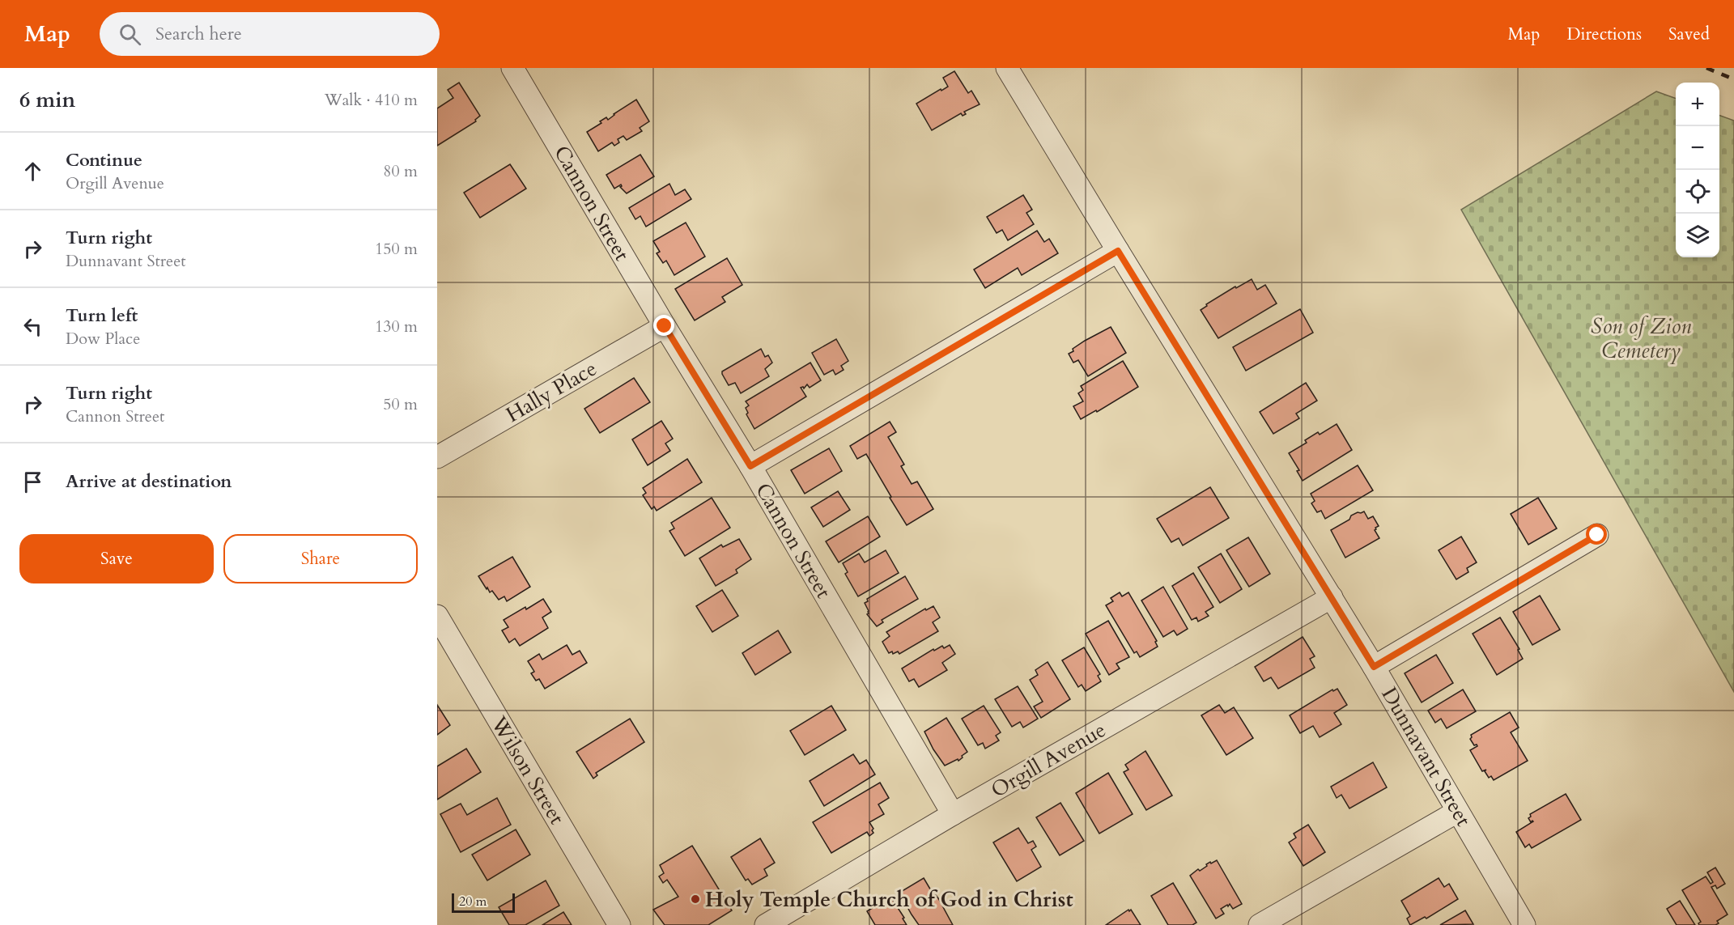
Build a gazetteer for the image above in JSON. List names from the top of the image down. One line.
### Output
{"streets":{"street":["Cannon Street","Hally Place","Dunnavant Street","Orgill Avenue","Wilson Street"]},"crossings":[["Cannon Street","Hally Place"],["Cannon Street","Orgill Avenue"],["Dunnavant Street","Orgill Avenue"]],"parks":["Son of Zion Cemetery"],"places":["Holy Temple Church of God in Christ"],"scale_bar":"20 m","page":{"header":"Map","search":"Search here","nav":["Map","Directions","Saved"],"heading":["6 min","Walk · 410 m"],"map_buttons":["+","−"],"list":[["Continue","Orgill Avenue","80 m"],["Turn right","Dunnavant Street","150 m"],["Turn left","Dow Place","130 m"],["Turn right","Cannon Street","50 m"],"Arrive at destination"],"buttons":["Save","Share"],"scale":"20 m"}}
